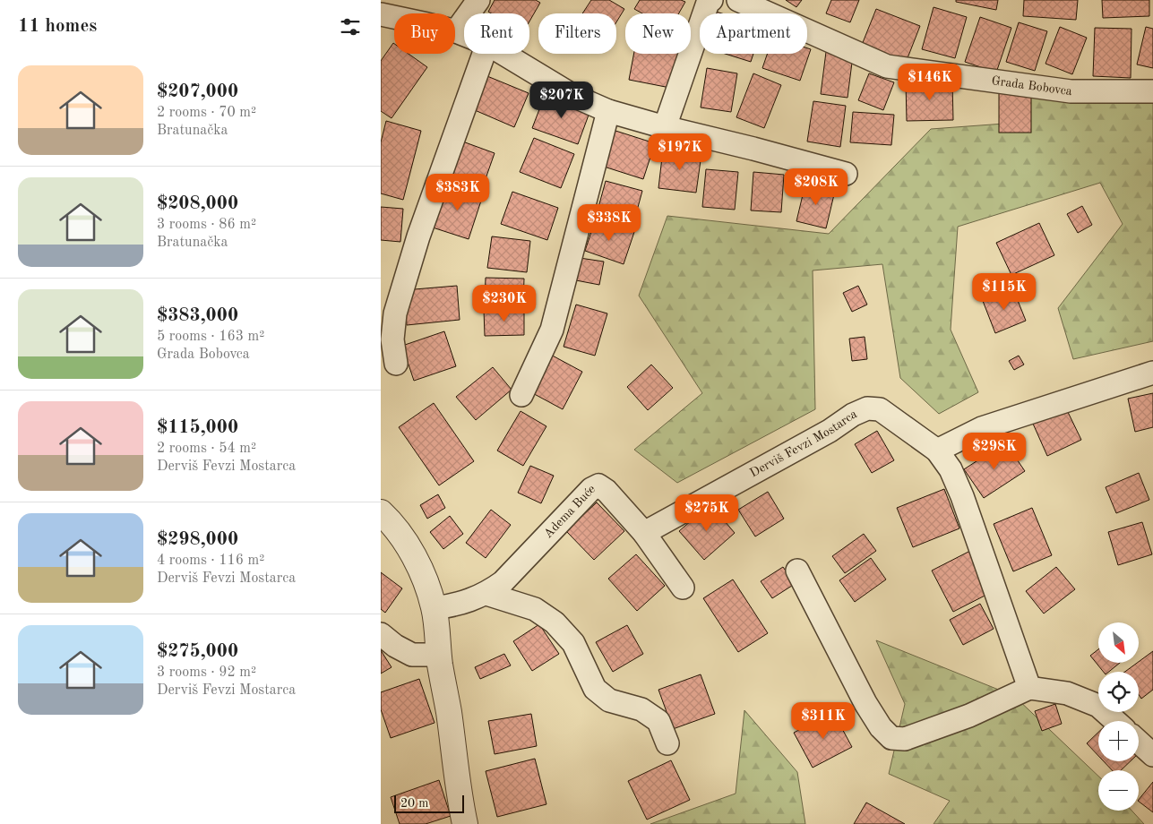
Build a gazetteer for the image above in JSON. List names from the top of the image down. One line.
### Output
{"streets":{"street":["Grada Bobovca","Derviš Fevzi Mostarca","Adema Buće"]},"crossings":[["Derviš Fevzi Mostarca","Adema Buće"]],"scale_bar":"20 m","north":"bottom right","page":{"heading":"11 homes","chip":["Buy","Rent","Filters","New","Apartment"],"list":[{"name":"$207,000","note":"2 rooms · 70 m² · Bratunačka"},{"name":"$208,000","note":"3 rooms · 86 m² · Bratunačka"},{"name":"$383,000","note":"5 rooms · 163 m² · Grada Bobovca"},{"name":"$115,000","note":"2 rooms · 54 m² · Derviš Fevzi Mostarca"},{"name":"$298,000","note":"4 rooms · 116 m² · Derviš Fevzi Mostarca"},{"name":"$275,000","note":"3 rooms · 92 m² · Derviš Fevzi Mostarca"}],"price":["$146K","$207K","$197K","$208K","$383K","$338K","$115K","$230K","$298K","$275K","$311K"],"map_buttons":["+","−"],"scale":"20 m"}}
